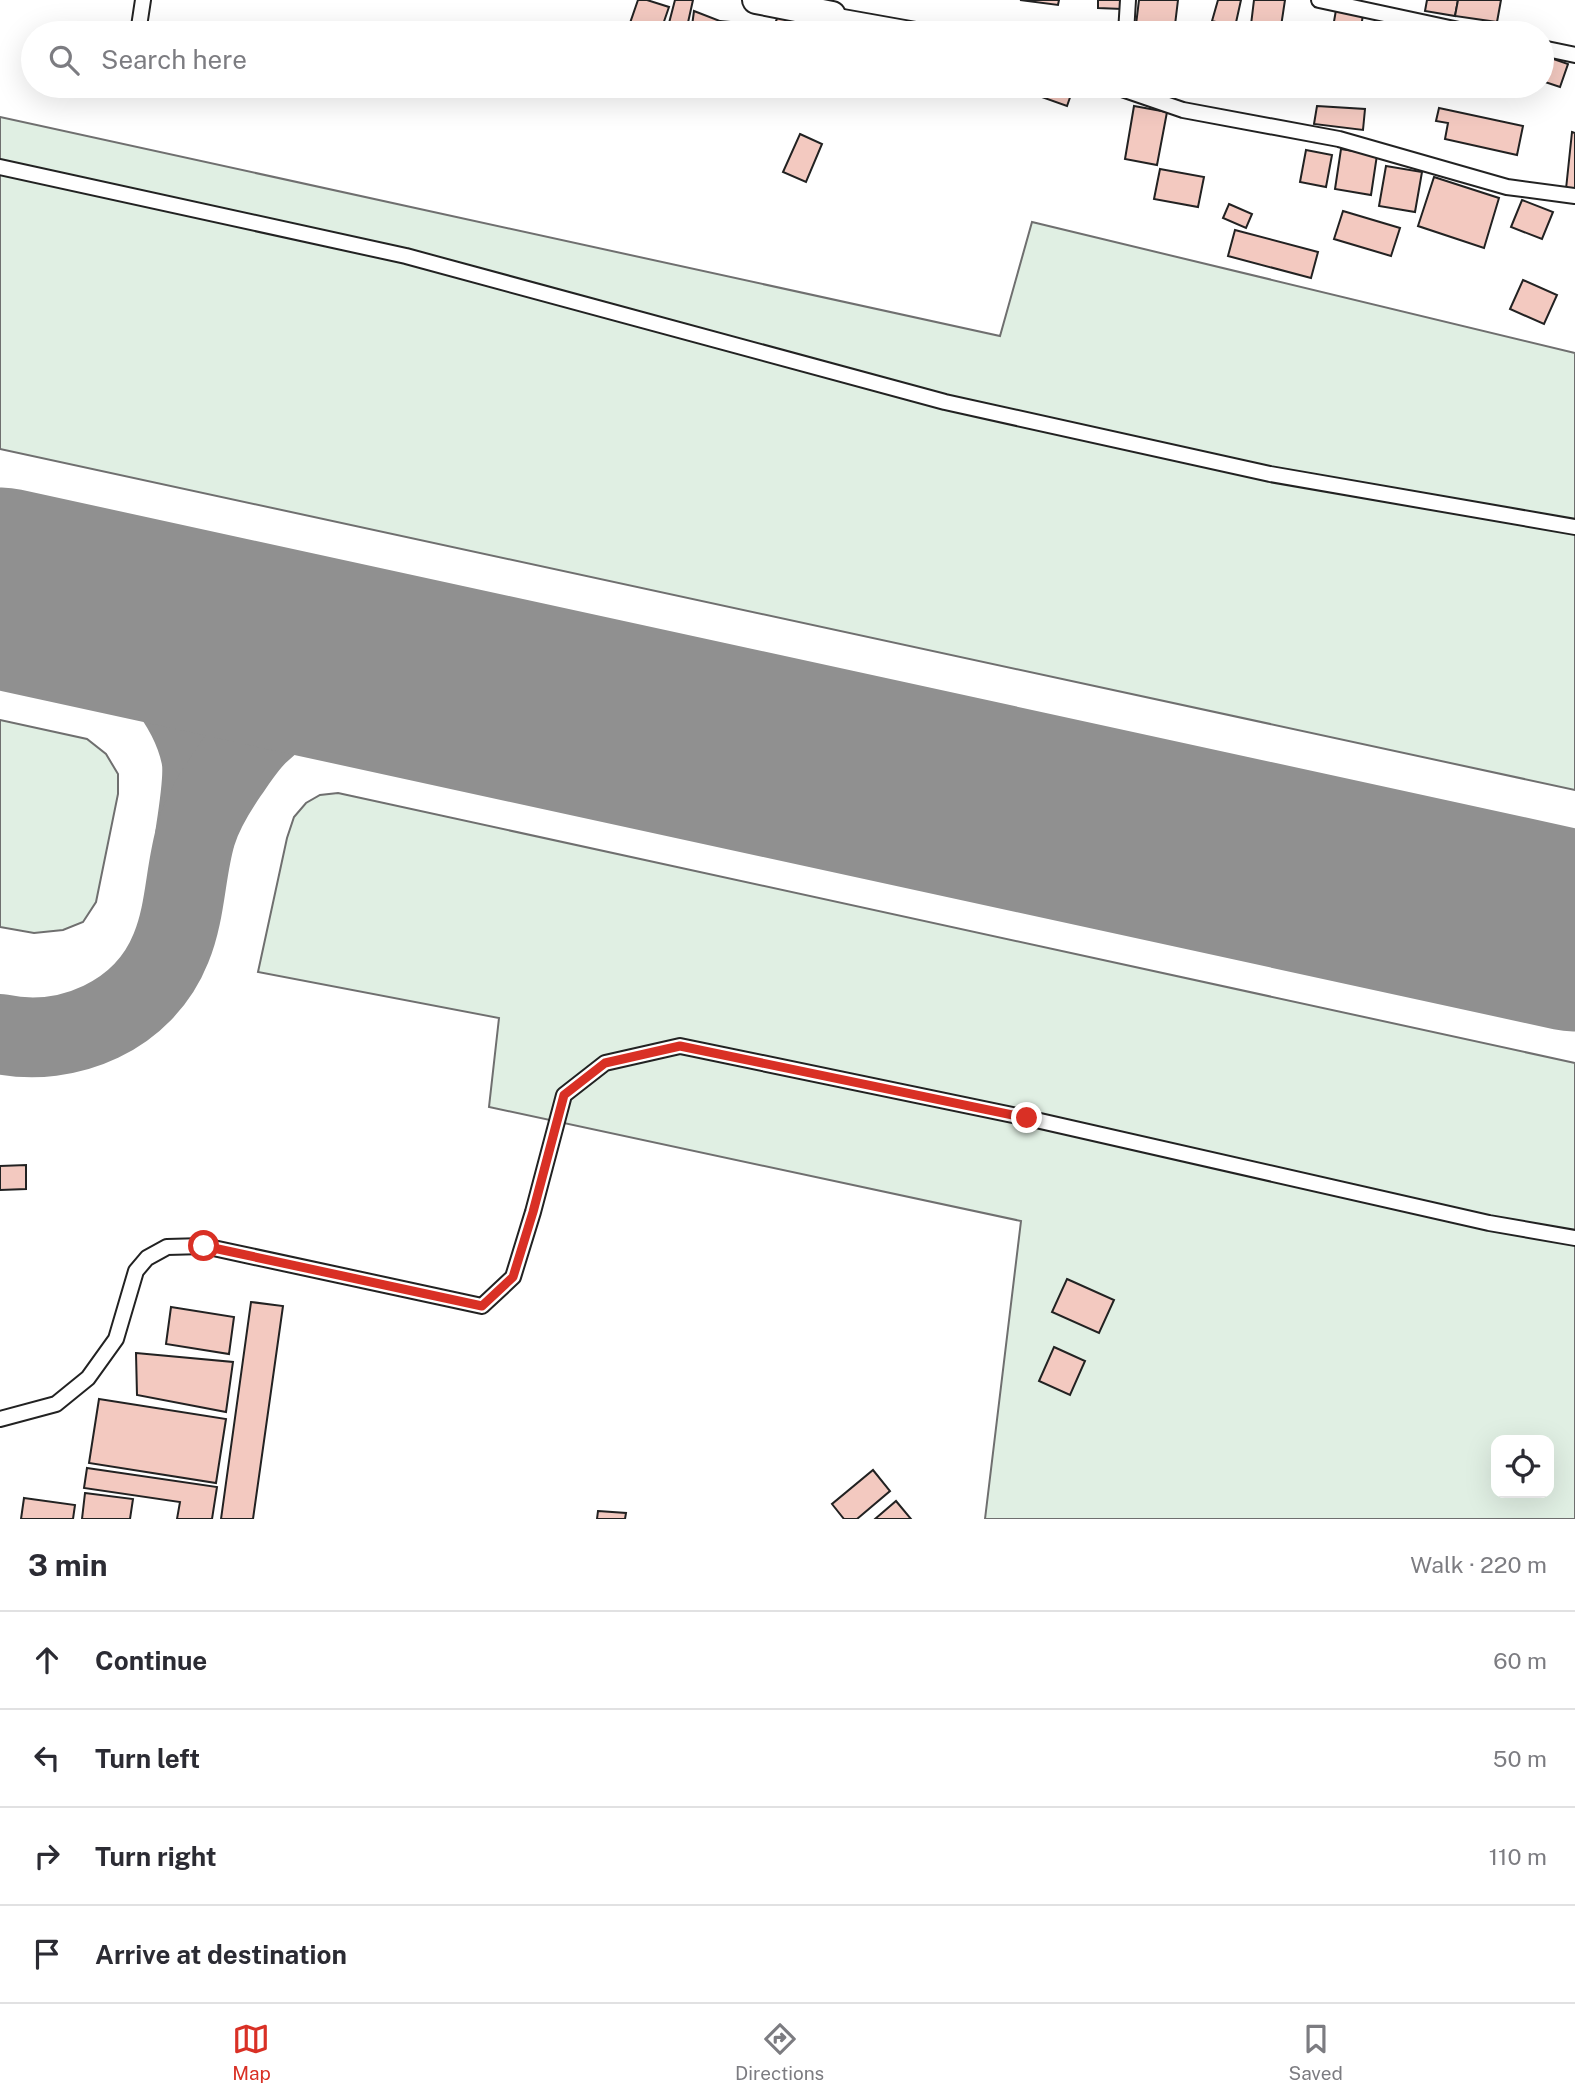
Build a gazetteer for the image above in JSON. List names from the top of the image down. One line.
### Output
{"page":{"search":"Search here","heading":["3 min","Walk · 220 m"],"list":[["Continue","60 m"],["Turn left","50 m"],["Turn right","110 m"],"Arrive at destination"],"nav":["Map","Directions","Saved"]}}
